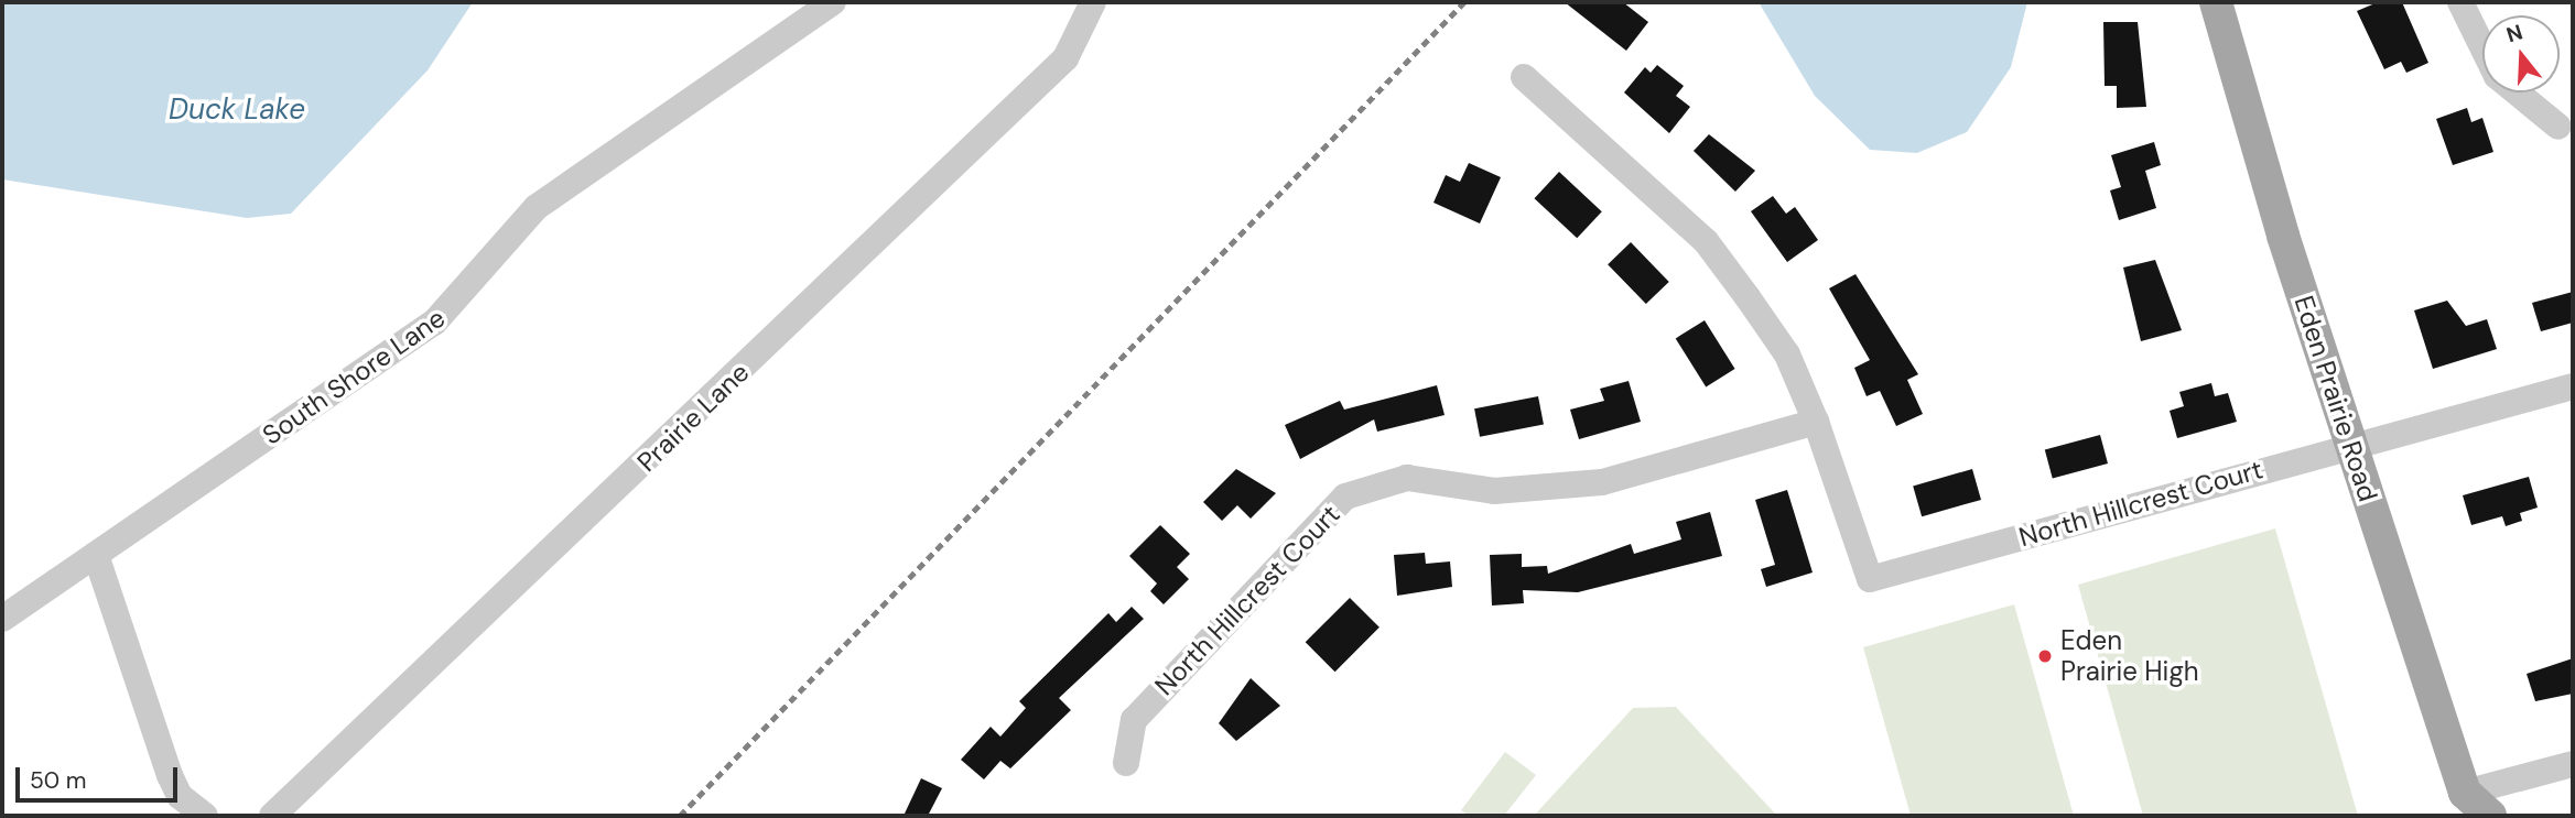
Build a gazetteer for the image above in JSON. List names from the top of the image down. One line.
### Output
{"streets":{"main road":["Eden Prairie Road"],"street":["South Shore Lane","Prairie Lane","North Hillcrest Court"]},"crossings":[["Eden Prairie Road","North Hillcrest Court"]],"water":["Duck Lake"],"places":["Eden Prairie High"],"scale_bar":"50 m","north":"top"}
